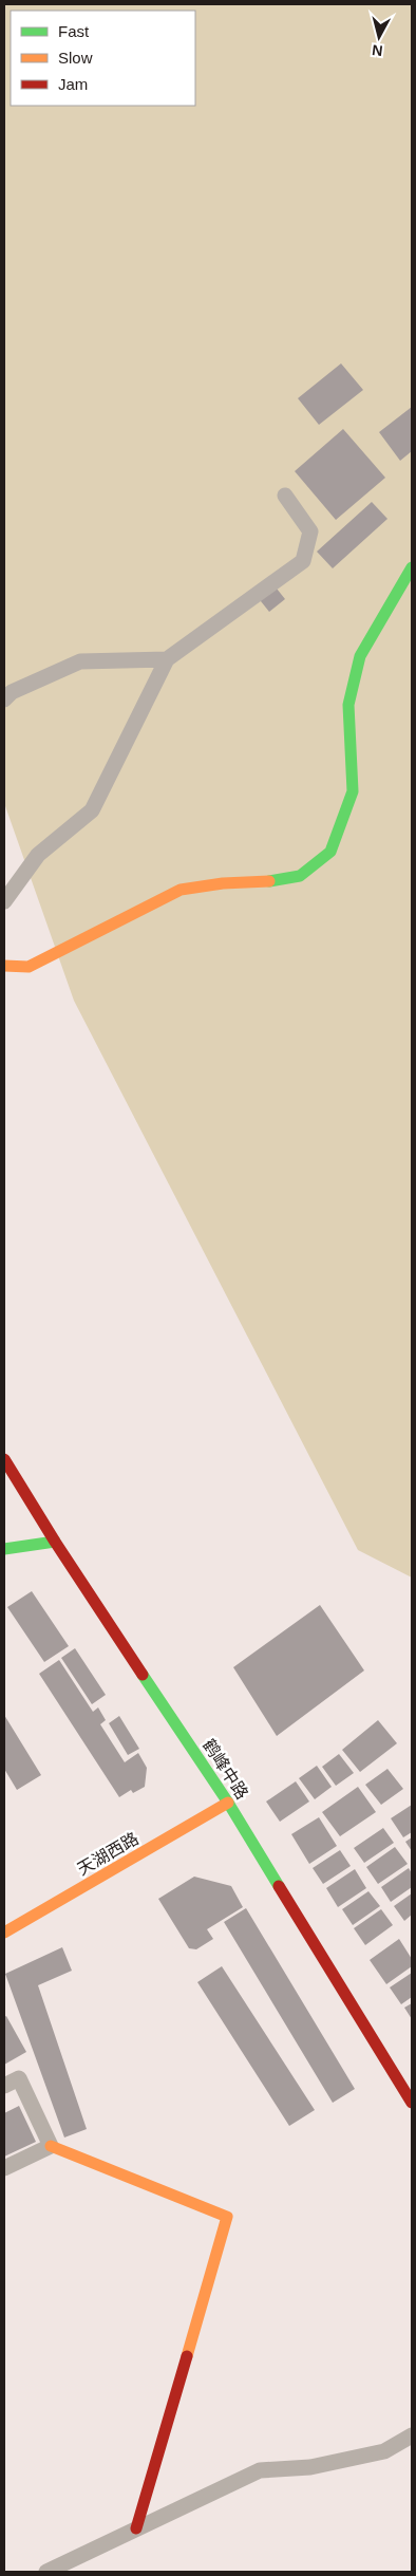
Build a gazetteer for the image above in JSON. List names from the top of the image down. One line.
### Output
{"streets":{"street":["鹤峰中路","天湖西路"]},"crossings":[["鹤峰中路","天湖西路"]],"legend":["Fast","Slow","Jam"],"north":"bottom"}
